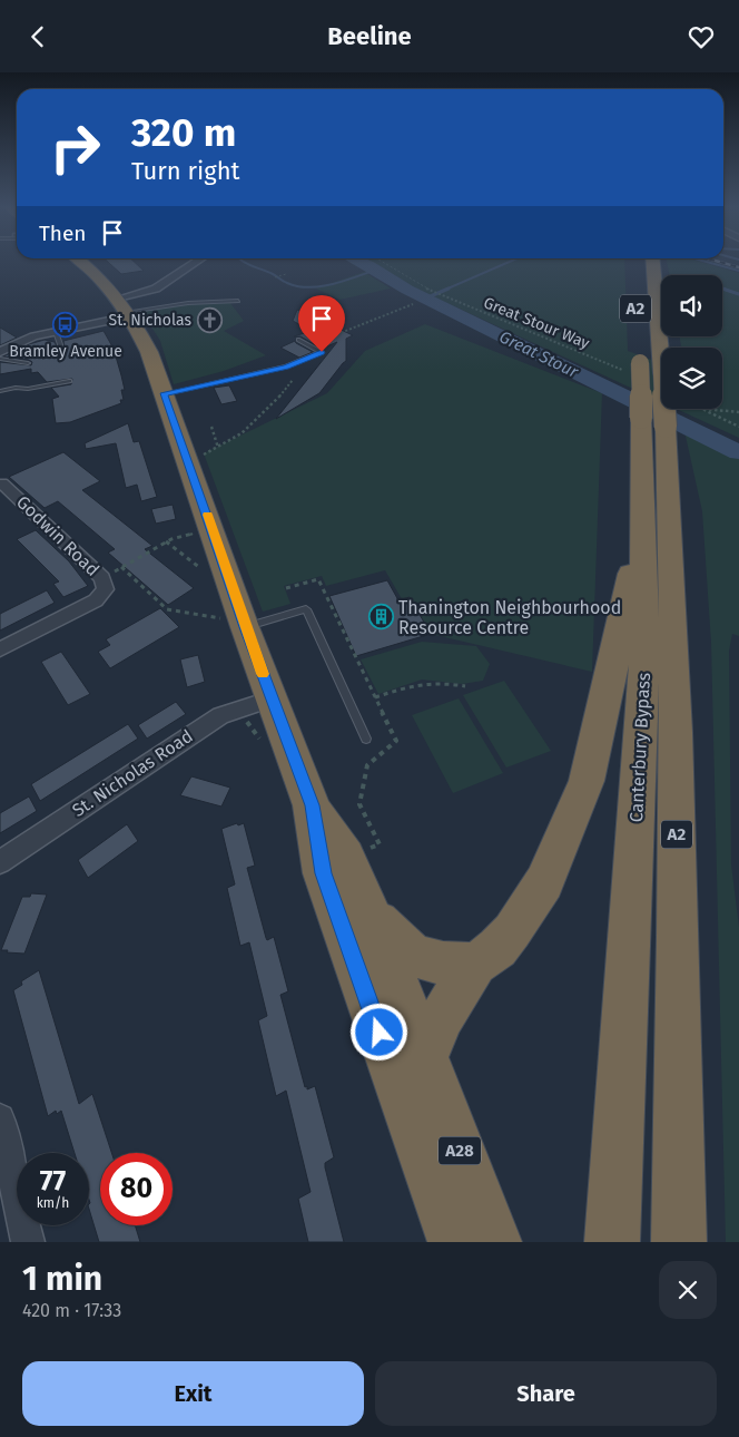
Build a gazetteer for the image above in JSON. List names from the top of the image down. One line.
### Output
{"streets":{"highway":["A2","Canterbury Bypass","A28"],"street":["Godwin Road","St. Nicholas Road"],"path":["Great Stour Way"]},"crossings":[["A2","Canterbury Bypass"],["A2","A28"],["Great Stour Way","Canterbury Bypass"],["St. Nicholas Road","A28"]],"water":["Great Stour"],"places":{"church":["St. Nicholas"],"bus stop":["Bramley Avenue"],"building":["Thanington Neighbourhood Resource Centre"]},"page":{"header":"Beeline","turn":["320 m","Turn right"],"then":"Then","speed":"77 km/h","limit":"80","heading":["1 min","420 m · 17:33"],"buttons":["Exit","Share"]}}
